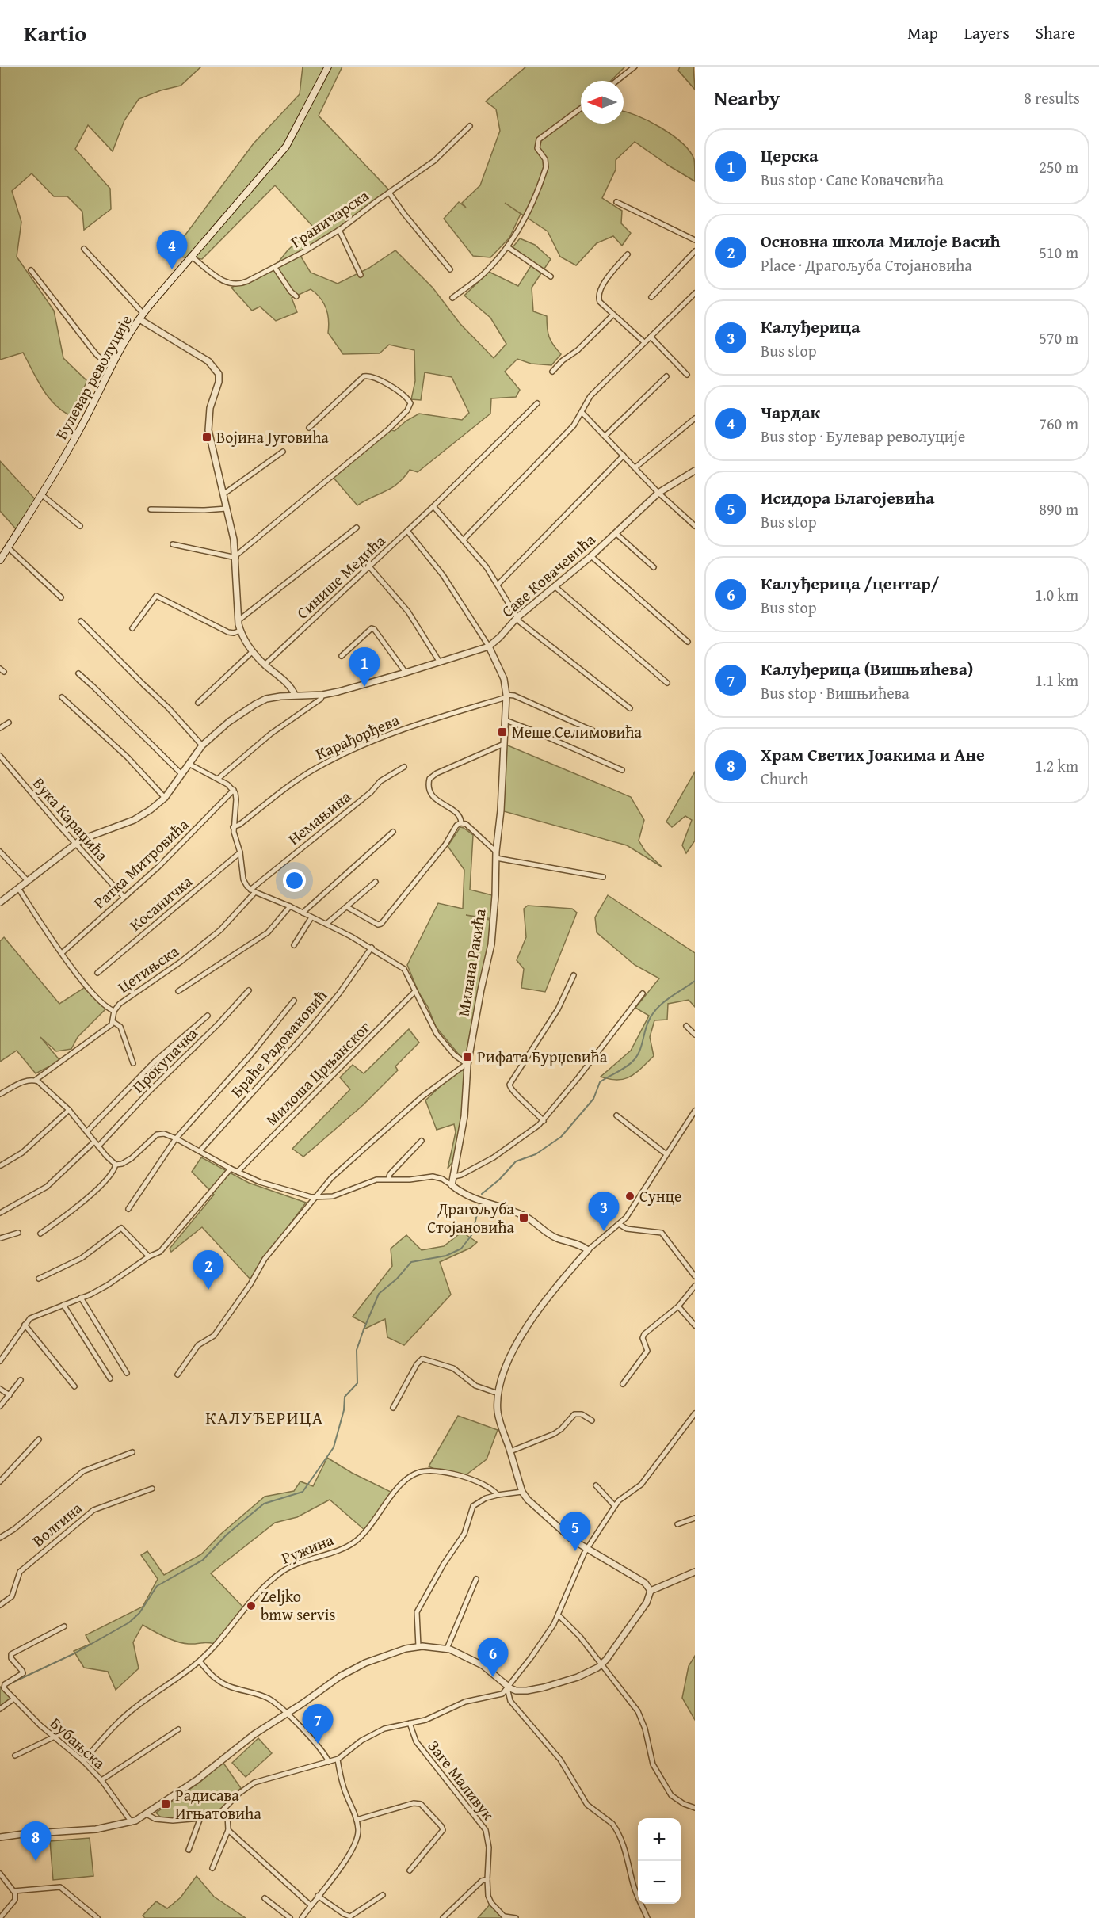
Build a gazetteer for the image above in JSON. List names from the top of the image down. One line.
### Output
{"streets":{"main road":["Булевар револуције"],"street":["Граничарска","Саве Ковачевића","Синише Медића","Карађорђева","Немањина","Вука Караџића","Ратка Митровића","Косаничка","Милана Ракића","Цетињска","Браће Радовановић","Прокупачка","Милоша Црњанског","Волгина","Ружина","Бубањска","Заге Маливук"]},"crossings":[["Граничарска","Булевар револуције"],["Саве Ковачевића","Вука Караџића"],["Саве Ковачевића","Милана Ракића"],["Карађорђева","Милана Ракића"],["Вука Караџића","Ратка Митровића"],["Ружина","Бубањска"]],"districts":["КАЛУЂЕРИЦА"],"places":{"transit":["Војина Југовића","Меше Селимовића","Рифата Бурџевића","Драгољуба Стојановића","Радисава Игњатовића"],"other":["Сунце","Zeljko bmw servis"]},"north":"left","page":{"header":"Kartio","nav":["Map","Layers","Share"],"heading":["Nearby","8 results"],"list":[{"mark":"1","name":"Церска","note":"Bus stop · Саве Ковачевића","value":"250 m"},{"mark":"2","name":"Основна школа Милоје Васић","note":"Place · Драгољуба Стојановића","value":"510 m"},{"mark":"3","name":"Калуђерица","note":"Bus stop","value":"570 m"},{"mark":"4","name":"Чардак","note":"Bus stop · Булевар револуције","value":"760 m"},{"mark":"5","name":"Исидора Благојевића","note":"Bus stop","value":"890 m"},{"mark":"6","name":"Калуђерица /центар/","note":"Bus stop","value":"1.0 km"},{"mark":"7","name":"Калуђерица (Вишњићева)","note":"Bus stop · Вишњићева","value":"1.1 km"},{"mark":"8","name":"Храм Светих Јоакима и Ане","note":"Church","value":"1.2 km"}],"pins":["4","1","3","2","5","6","7","8"],"map_buttons":["+","−"]}}
